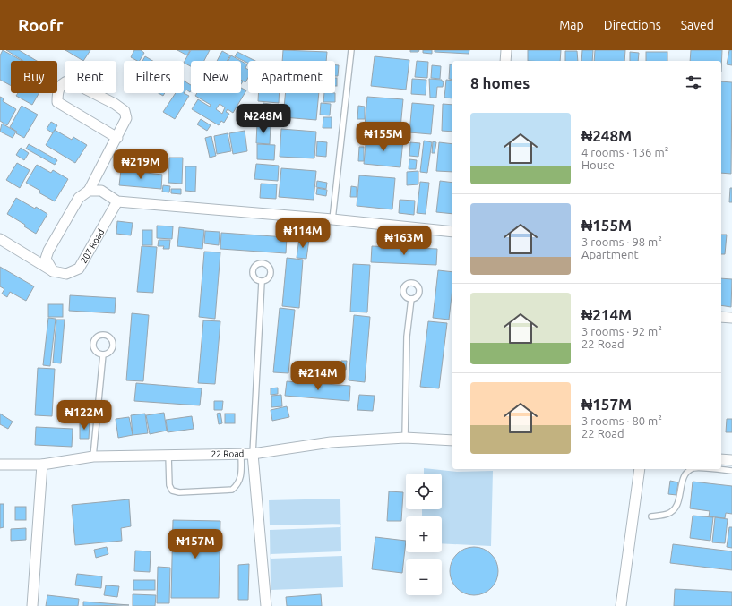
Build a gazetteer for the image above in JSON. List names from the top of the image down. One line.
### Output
{"streets":{"street":["207 Road","22 Road"]},"page":{"header":"Roofr","nav":["Map","Directions","Saved"],"chip":["Buy","Rent","Filters","New","Apartment"],"heading":"8 homes","price":["₦248M","₦155M","₦219M","₦114M","₦163M","₦214M","₦122M","₦157M"],"list":[{"name":"₦248M","note":"4 rooms · 136 m² · House"},{"name":"₦155M","note":"3 rooms · 98 m² · Apartment"},{"name":"₦214M","note":"3 rooms · 92 m² · 22 Road"},{"name":"₦157M","note":"3 rooms · 80 m² · 22 Road"}],"map_buttons":["+","−"]}}
